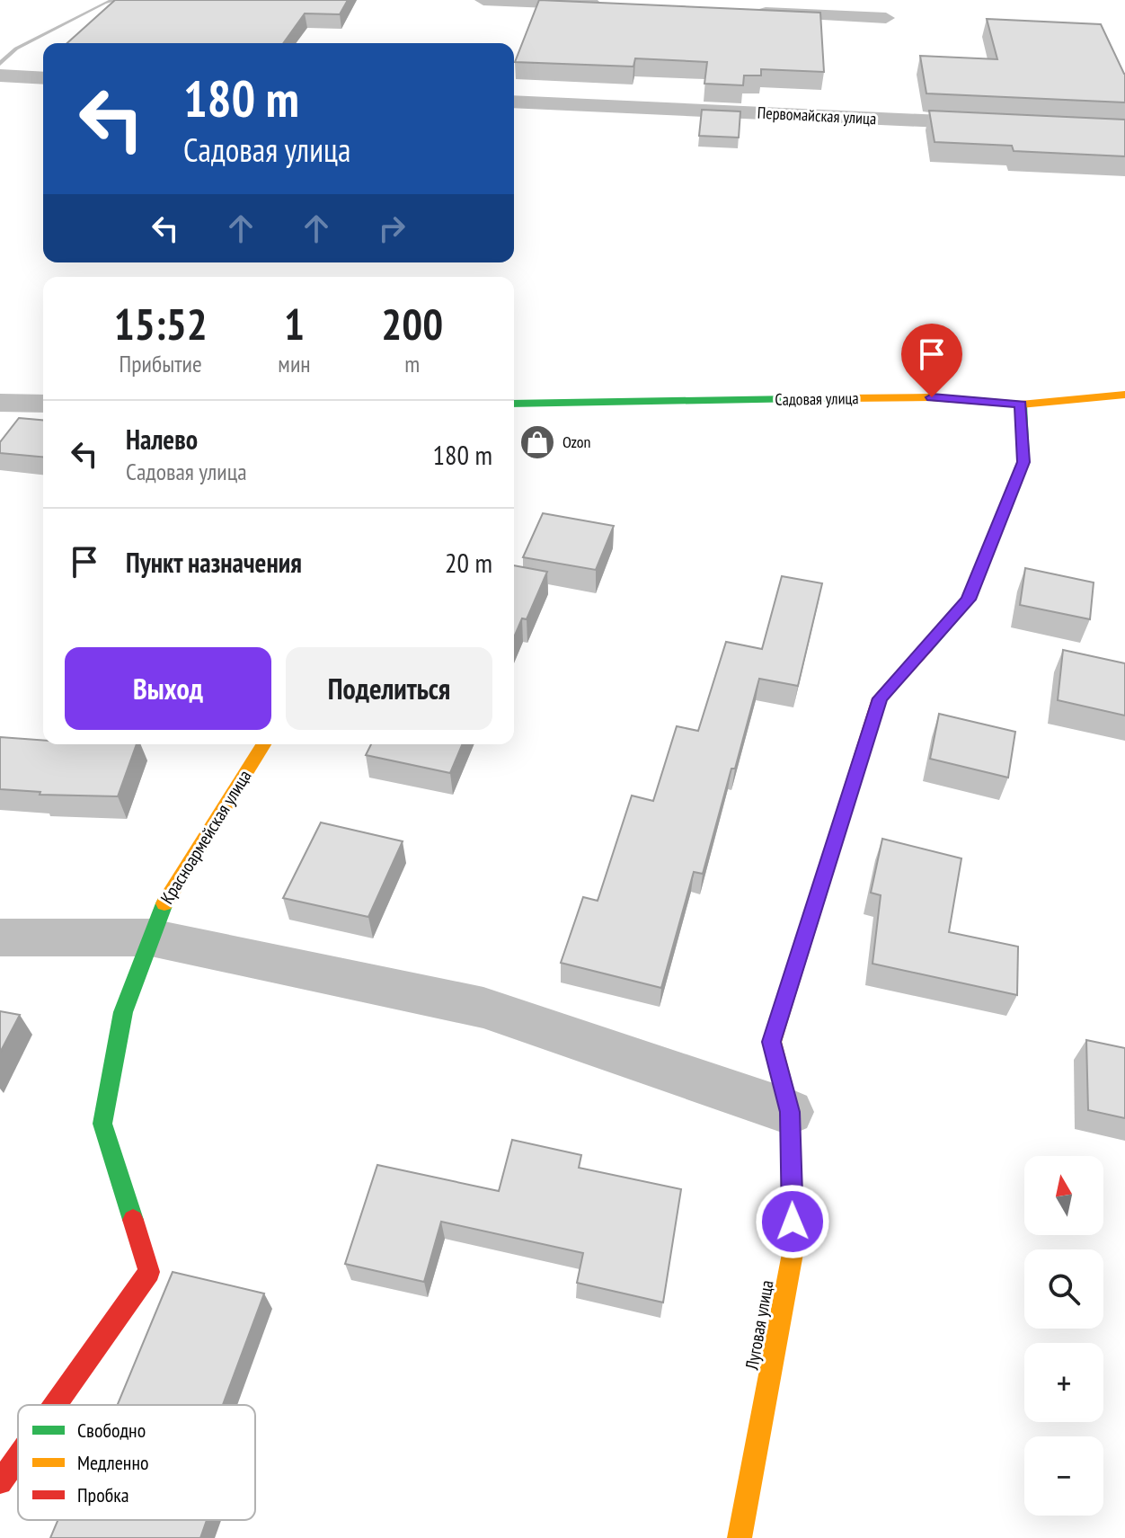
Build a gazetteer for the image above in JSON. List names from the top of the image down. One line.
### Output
{"streets":{"street":["Первомайская улица","Садовая улица","Красноармейская улица","Луговая улица"]},"crossings":[["Садовая улица","Луговая улица"]],"places":{"shop":["Ozon"]},"legend":["Свободно","Медленно","Пробка"],"north":"top","page":{"turn":["180 m","Садовая улица"],"eta":["15:52","Прибытие","1","мин","200","m"],"list":[{"name":"Налево","note":"Садовая улица","value":"180 m"},{"name":"Пункт назначения","value":"20 m"}],"buttons":["Выход","Поделиться"],"map_buttons":["+","−"]}}
